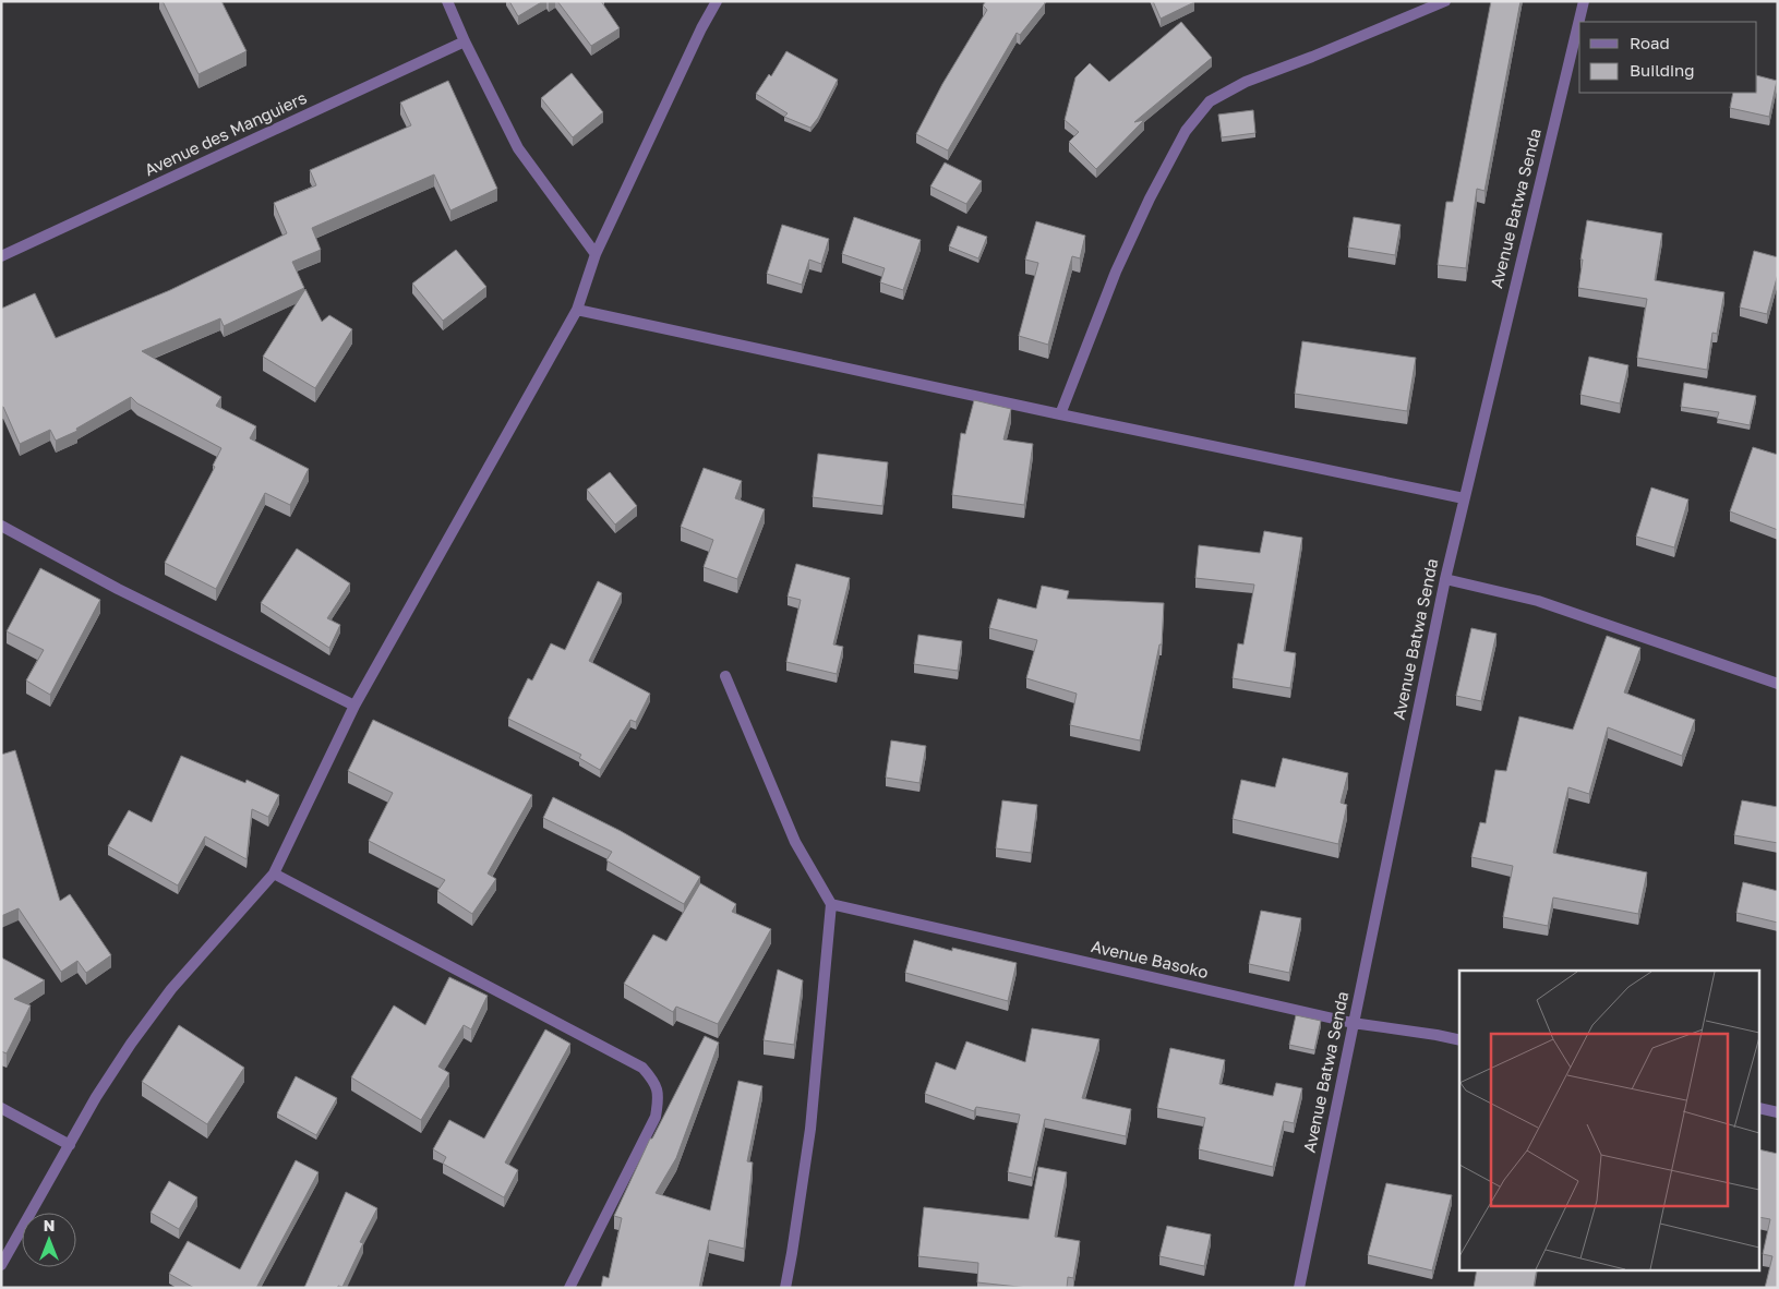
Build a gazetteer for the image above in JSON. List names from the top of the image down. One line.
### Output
{"streets":{"street":["Avenue des Manguiers","Avenue Batwa Senda","Avenue Basoko"]},"crossings":[["Avenue Batwa Senda","Avenue Basoko"]],"legend":["Road","Building"],"north":"top"}
